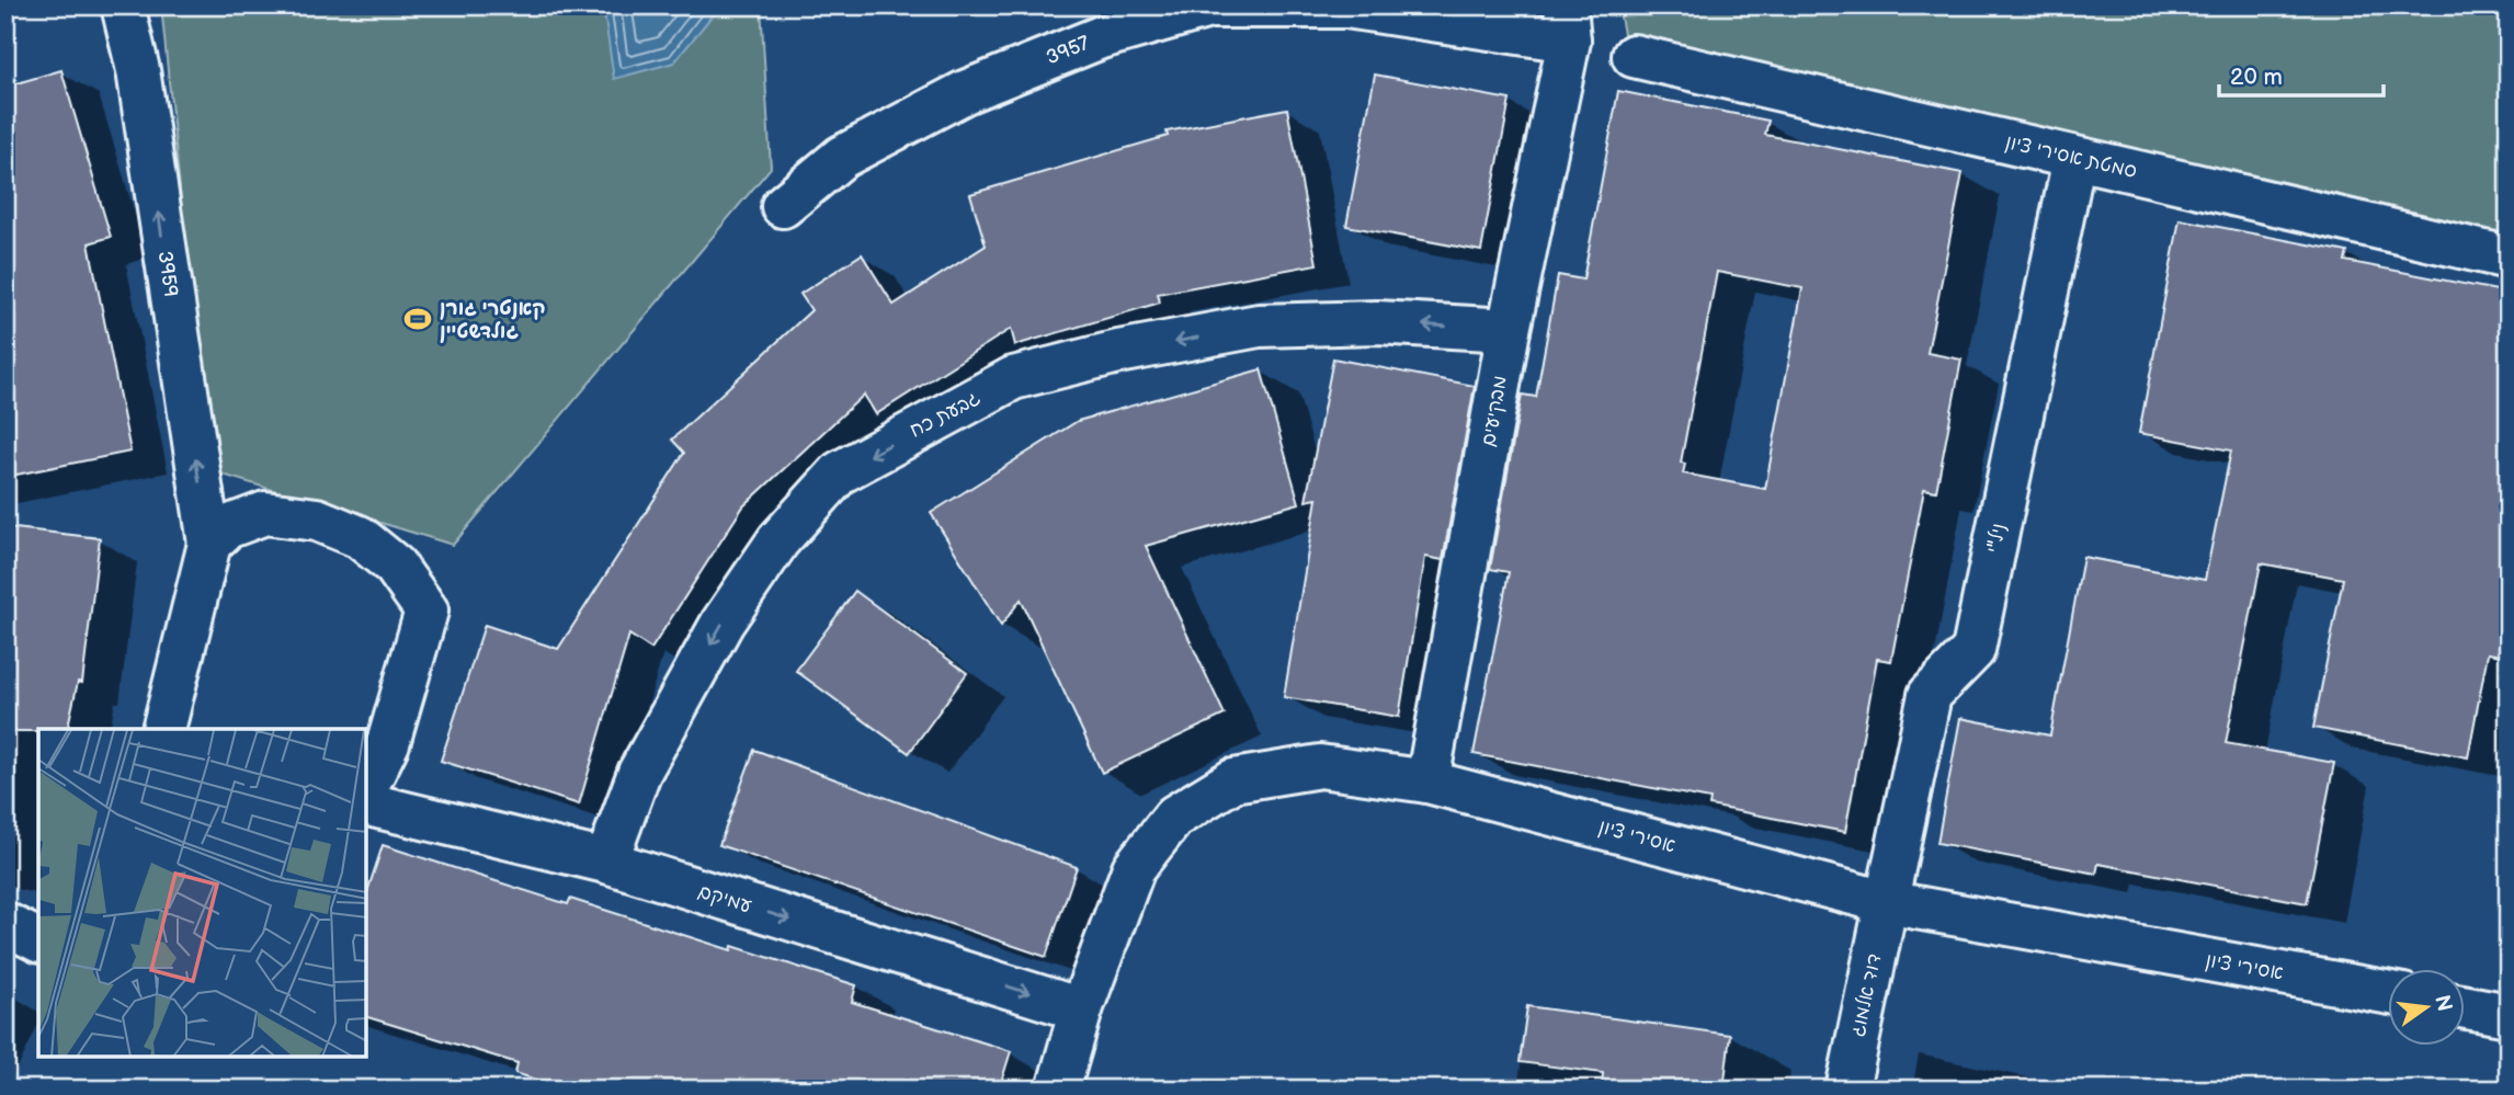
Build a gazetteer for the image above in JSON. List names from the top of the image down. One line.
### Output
{"streets":{"street":["3957","סמטת אסירי ציון","3959","מבקיעים","גבעת כח","ניל\"י","אסירי ציון","עמיקם","דוד אלמוג"]},"crossings":[["3957","מבקיעים"],["סמטת אסירי ציון","ניל\"י"],["מבקיעים","גבעת כח"],["מבקיעים","אסירי ציון"],["גבעת כח","עמיקם"],["ניל\"י","אסירי ציון"],["ניל\"י","דוד אלמוג"],["אסירי ציון","עמיקם"],["אסירי ציון","דוד אלמוג"]],"one_way":["3959","גבעת כח","עמיקם"],"places":{"sports":["קאנטרי גורן גולדשטיין"]},"scale_bar":"20 m","north":"right"}
